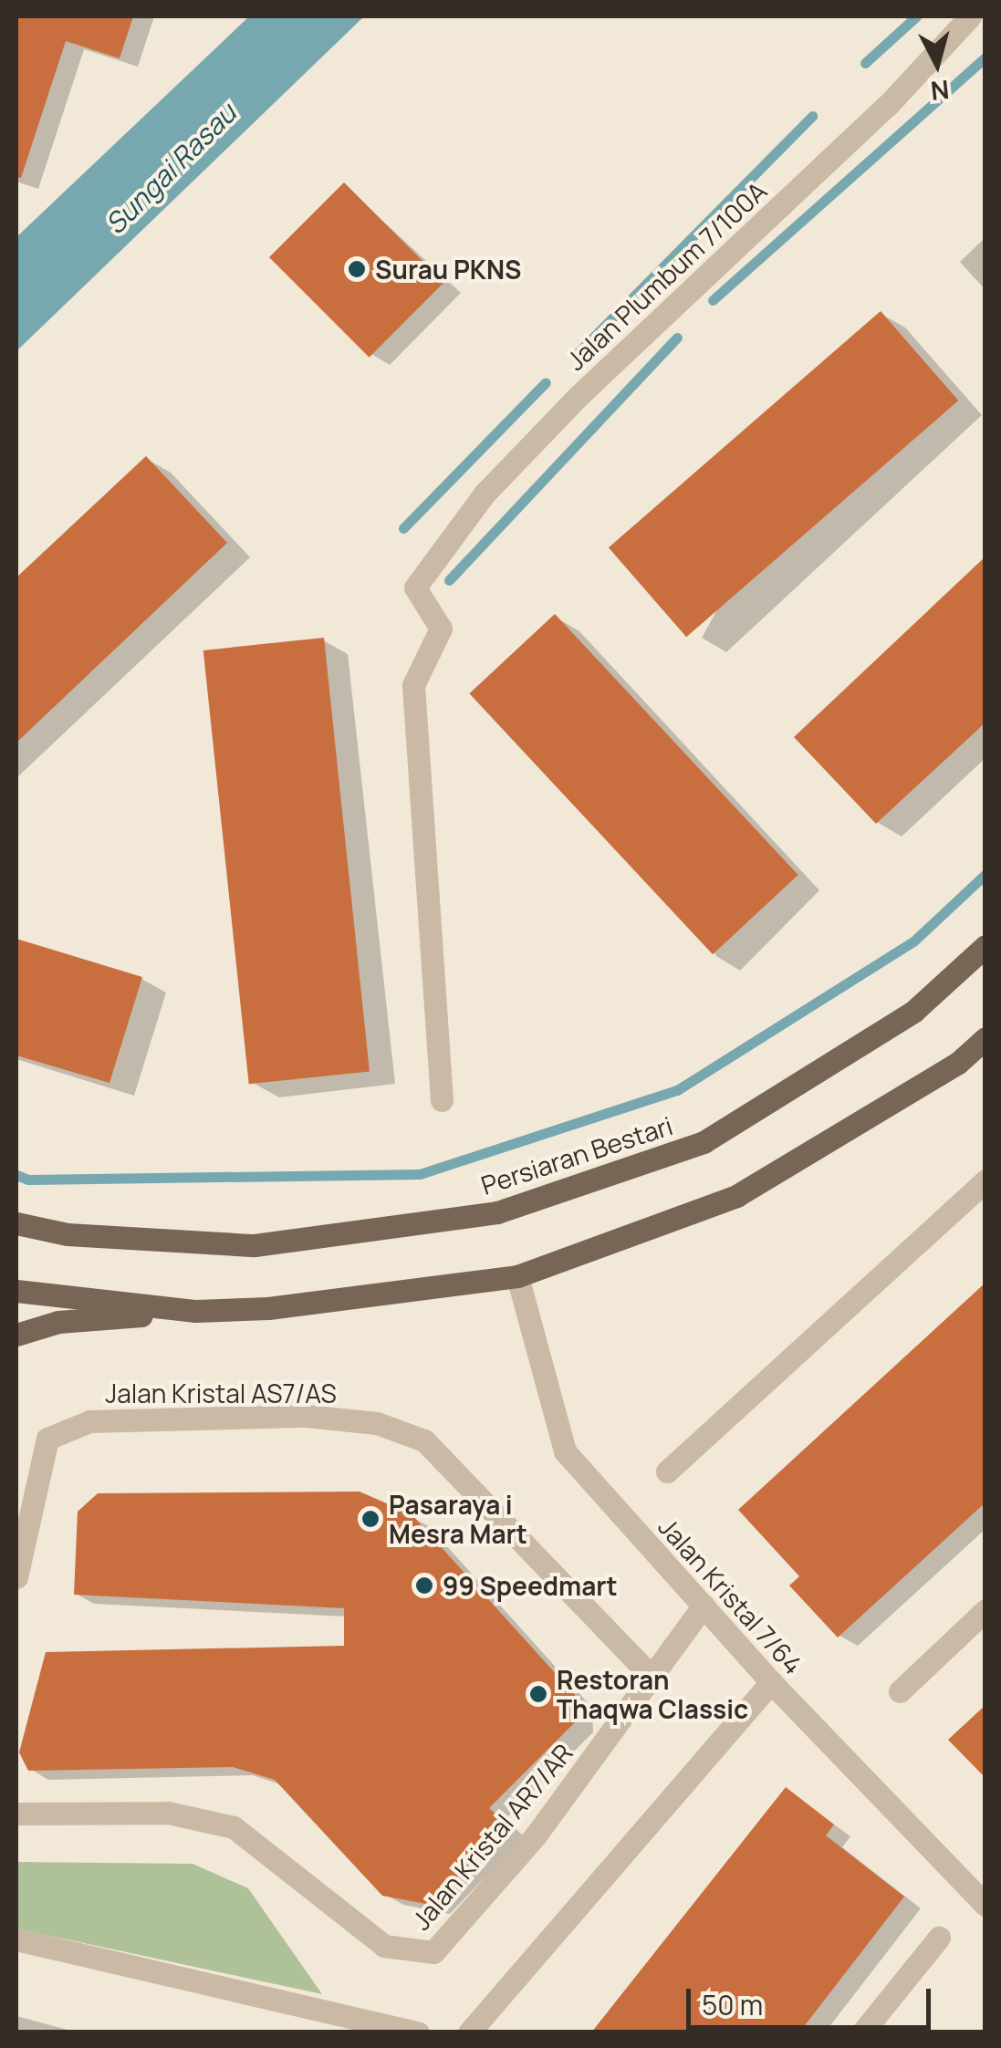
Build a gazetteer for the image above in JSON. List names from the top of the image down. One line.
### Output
{"streets":{"main road":["Persiaran Bestari"],"street":["Jalan Plumbum 7/100A","Jalan Kristal AS7/AS","Jalan Kristal 7/64","Jalan Kristal AR7/AR"]},"crossings":[["Jalan Kristal AS7/AS","Jalan Kristal AR7/AR"],["Jalan Kristal 7/64","Jalan Kristal AR7/AR"]],"water":["Sungai Rasau"],"places":["Surau PKNS","Pasaraya i Mesra Mart","99 Speedmart","Restoran Thaqwa Classic"],"scale_bar":"50 m","north":"bottom"}
